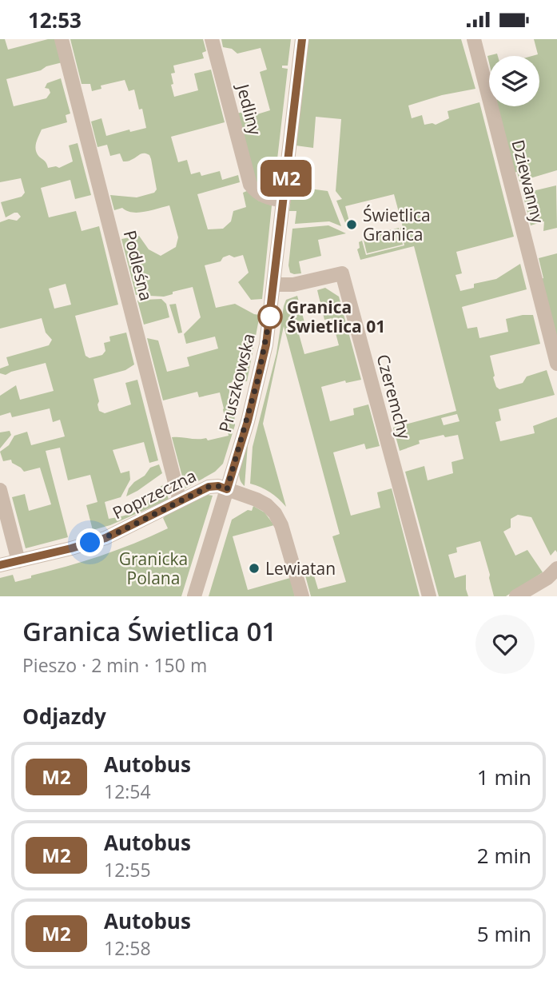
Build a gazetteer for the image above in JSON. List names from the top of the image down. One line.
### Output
{"streets":{"street":["Jedliny","Dziewanny","Podleśna","Pruszkowska","Czeremchy","Poprzeczna"]},"crossings":[["Jedliny","Pruszkowska"],["Podleśna","Poprzeczna"],["Pruszkowska","Czeremchy"],["Pruszkowska","Poprzeczna"]],"parks":["Granicka Polana"],"places":["Świetlica Granica","Granica Świetlica 01","Lewiatan"],"lines":["bus line M2"],"page":{"status":"12:53","on_map":"M2","heading":[["Granica Świetlica 01","Pieszo · 2 min · 150 m"],"Odjazdy"],"list":[{"mark":"M2","name":"Autobus","note":"12:54","value":"1 min"},{"mark":"M2","name":"Autobus","note":"12:55","value":"2 min"},{"mark":"M2","name":"Autobus","note":"12:58","value":"5 min"}]}}
